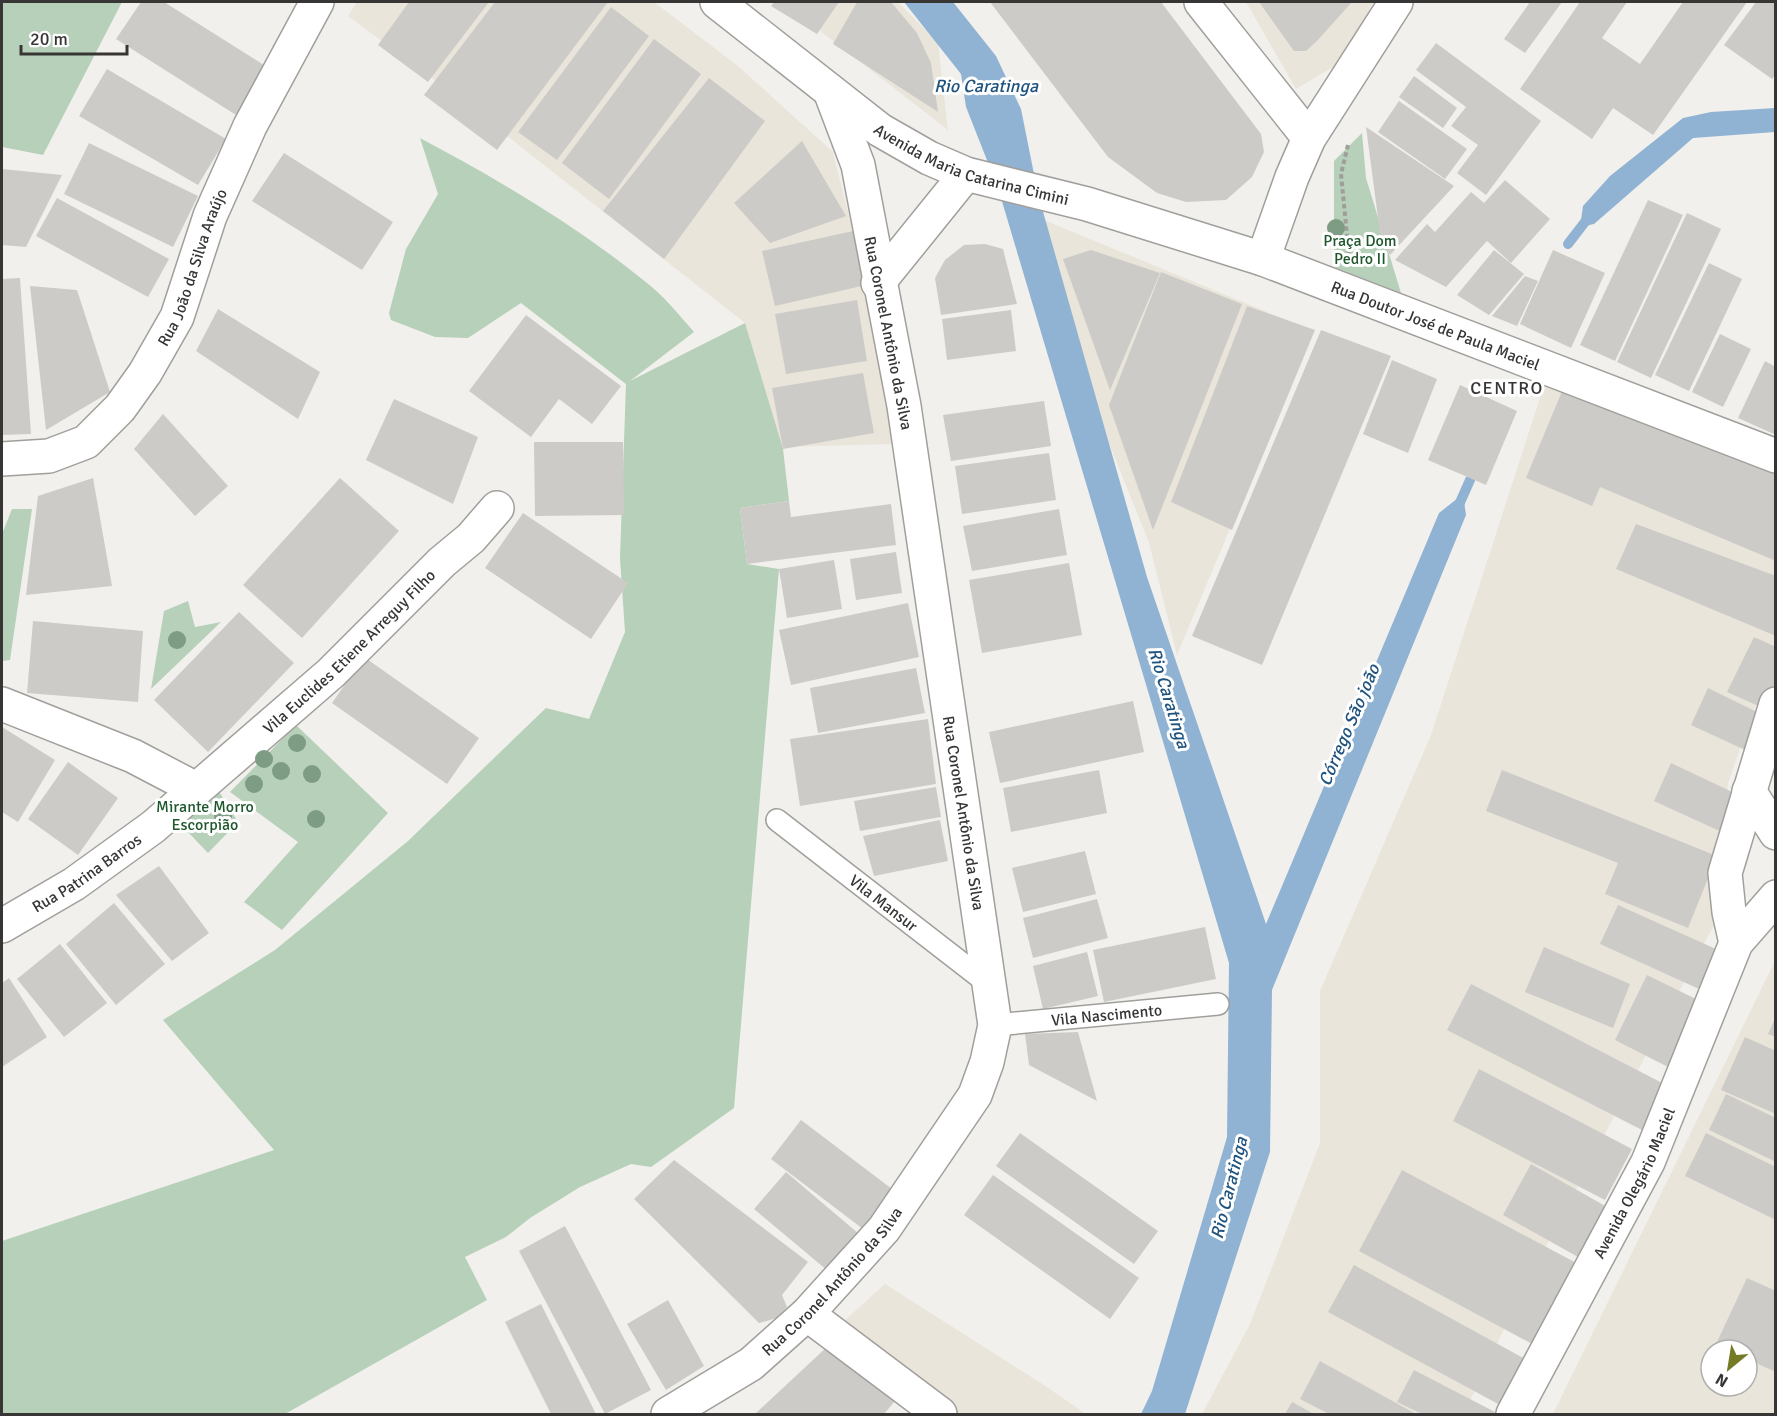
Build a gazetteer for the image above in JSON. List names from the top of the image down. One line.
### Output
{"streets":{"main road":["Avenida Maria Catarina Cimini","Rua João da Silva Araújo","Rua Doutor José de Paula Maciel","Rua Coronel Antônio da Silva","Vila Euclides Etiene Arreguy Filho","Rua Patrina Barros","Avenida Olegário Maciel"],"lane":["Vila Mansur","Vila Nascimento"]},"crossings":[["Avenida Maria Catarina Cimini","Rua Doutor José de Paula Maciel"],["Avenida Maria Catarina Cimini","Rua Coronel Antônio da Silva"],["Rua Coronel Antônio da Silva","Vila Mansur"],["Rua Coronel Antônio da Silva","Vila Nascimento"],["Vila Euclides Etiene Arreguy Filho","Rua Patrina Barros"]],"districts":["CENTRO"],"water":["Rio Caratinga","Córrego São joão"],"parks":["Praça Dom Pedro II","Mirante Morro Escorpião"],"scale_bar":"20 m","north":"bottom left"}
